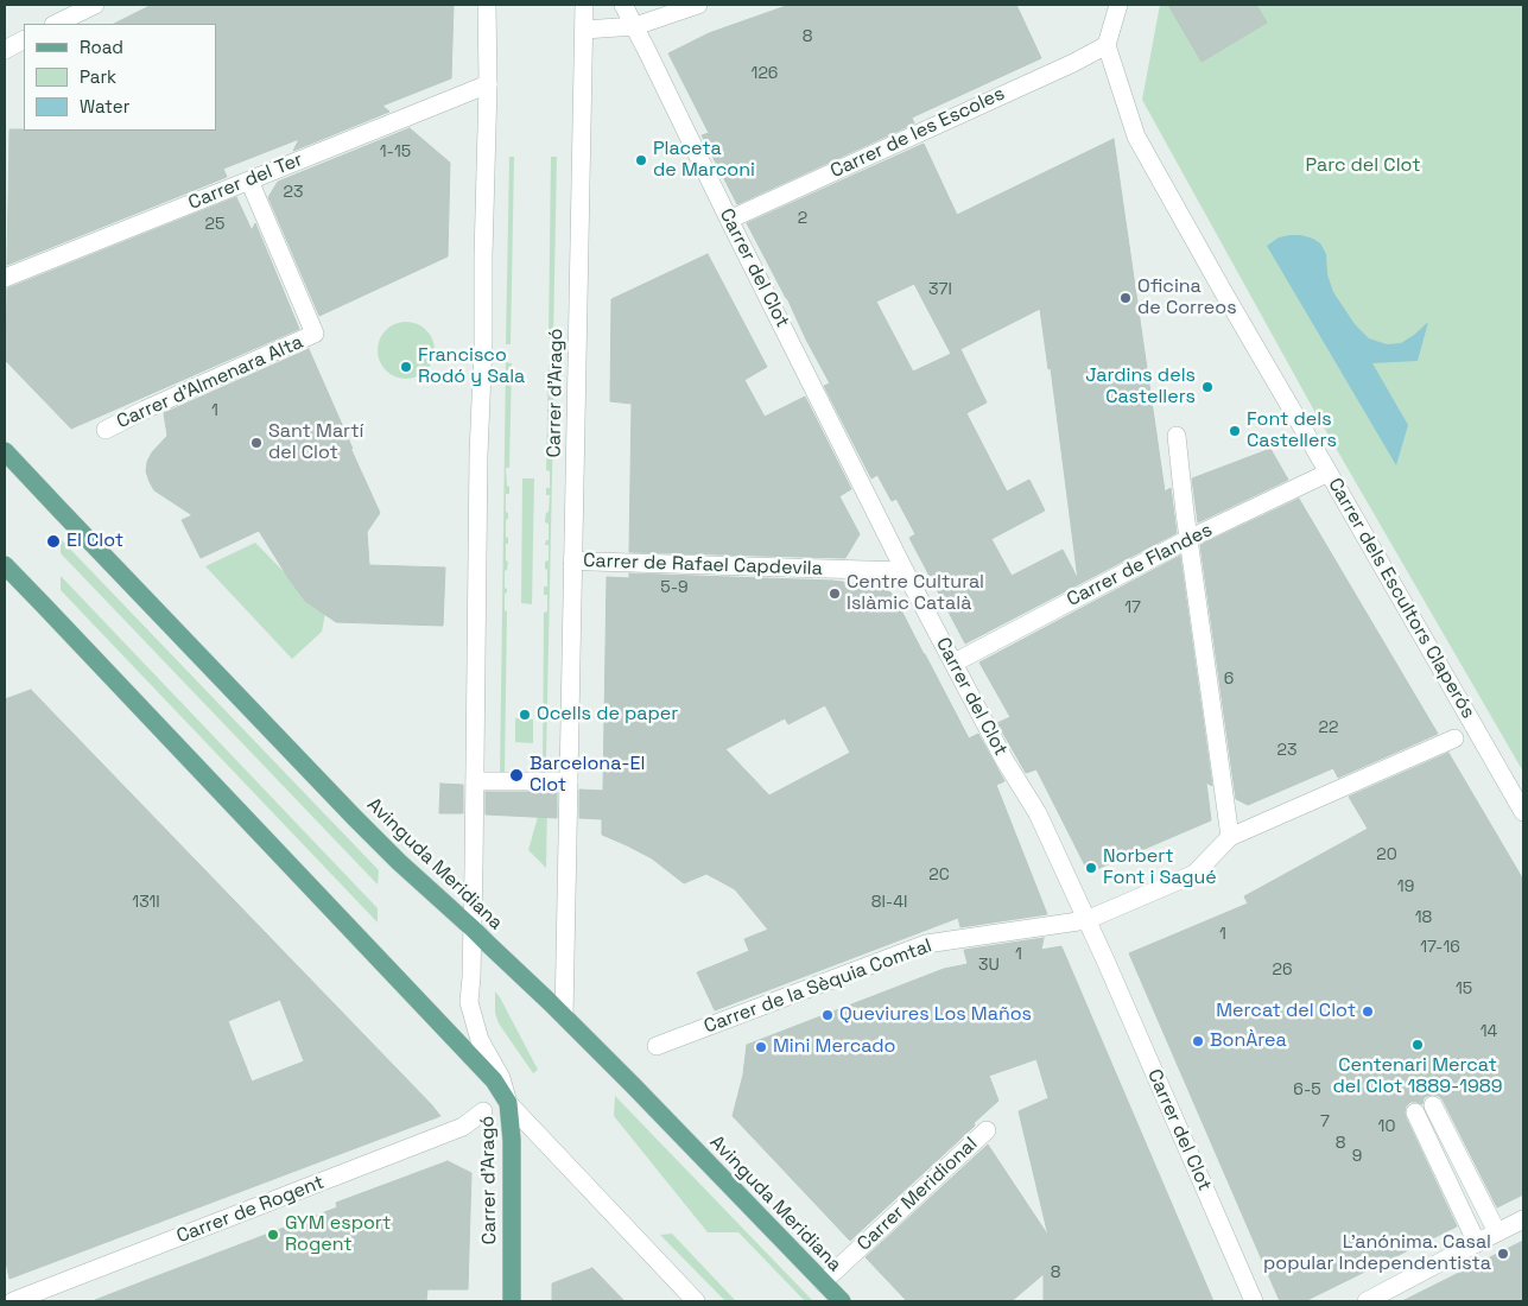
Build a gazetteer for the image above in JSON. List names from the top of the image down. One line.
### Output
{"streets":{"main road":["Carrer d'Aragó","Avinguda Meridiana"],"street":["Carrer de les Escoles","Carrer del Ter","Carrer del Clot","Carrer d'Almenara Alta","Carrer de Rafael Capdevila","Carrer de Flandes","Carrer dels Escultors Claperós","Carrer de la Sèquia Comtal","Carrer Meridional","Carrer de Rogent"]},"crossings":[["Carrer de les Escoles","Carrer del Clot"],["Carrer de les Escoles","Carrer dels Escultors Claperós"],["Carrer del Ter","Carrer d'Almenara Alta"],["Carrer del Ter","Carrer d'Aragó"],["Carrer del Clot","Carrer de Rafael Capdevila"],["Carrer del Clot","Carrer de Flandes"],["Carrer del Clot","Carrer de la Sèquia Comtal"],["Carrer d'Aragó","Carrer de Rafael Capdevila"],["Carrer d'Aragó","Avinguda Meridiana"],["Carrer de Flandes","Carrer dels Escultors Claperós"],["Avinguda Meridiana","Carrer Meridional"]],"parks":["Parc del Clot"],"places":["Placeta de Marconi","Oficina de Correos","Francisco Rodó y Sala","Jardins dels Castellers","Font dels Castellers","Sant Martí del Clot","El Clot","Centre Cultural Islàmic Català","Ocells de paper","Barcelona-El Clot","Norbert Font i Sagué","Mercat del Clot","Queviures Los Maños","BonÀrea","Centenari Mercat del Clot 1889-1989","Mini Mercado","GYM esport Rogent","L'anónima. Casal popular Independentista"],"house_numbers":["8","126","1-15","23","2","25","37I","1","5-9","17","6","22","23","20","2C","19","131I","8I-4I","18","1","17-16","1","3U","26","15","14","6-5","7","10","8","9","8"],"legend":["Road","Park","Water"]}
